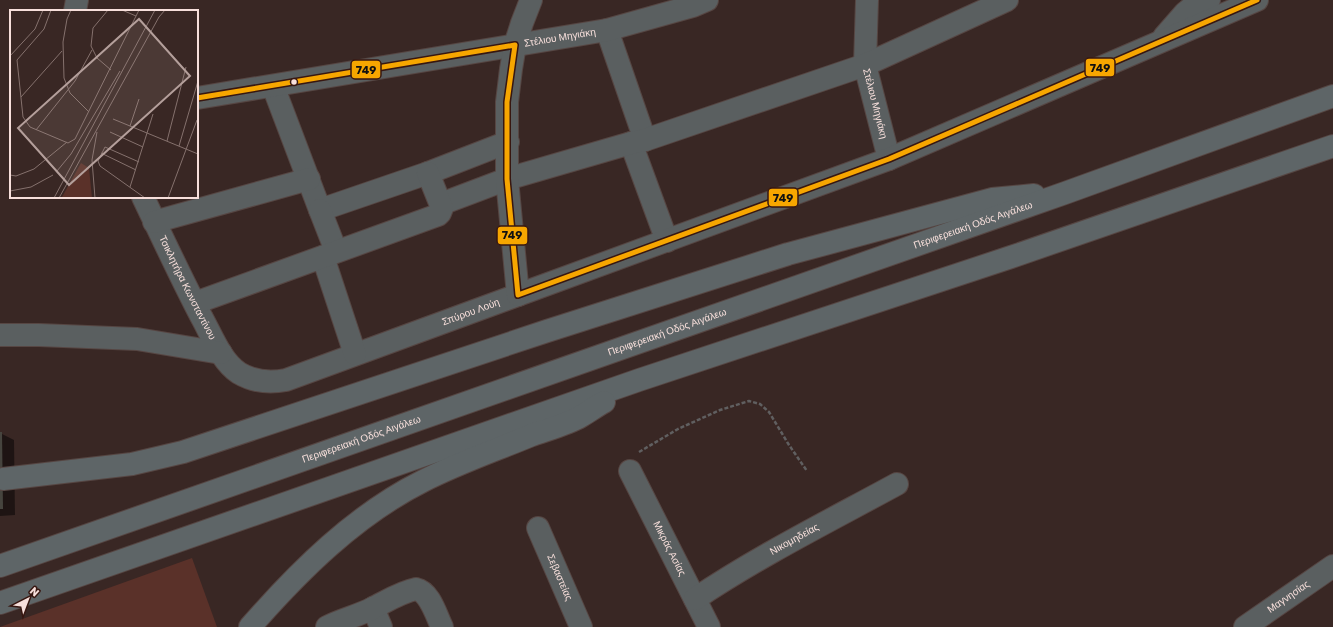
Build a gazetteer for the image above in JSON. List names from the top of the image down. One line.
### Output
{"streets":{"highway":["Περιφερειακή Οδός Αιγάλεω"],"street":["Στέλιου Μηγιάκη","Τσικλητήρα Κωνσταντίνου","Σπύρου Λούη","Νικομηδείας","Μικράς Ασίας","Σεβαστείας","Μαγνησίας"]},"crossings":[["Στέλιου Μηγιάκη","Σπύρου Λούη"],["Τσικλητήρα Κωνσταντίνου","Σπύρου Λούη"],["Νικομηδείας","Μικράς Ασίας"]],"lines":["transit line 749"],"north":"top right"}
